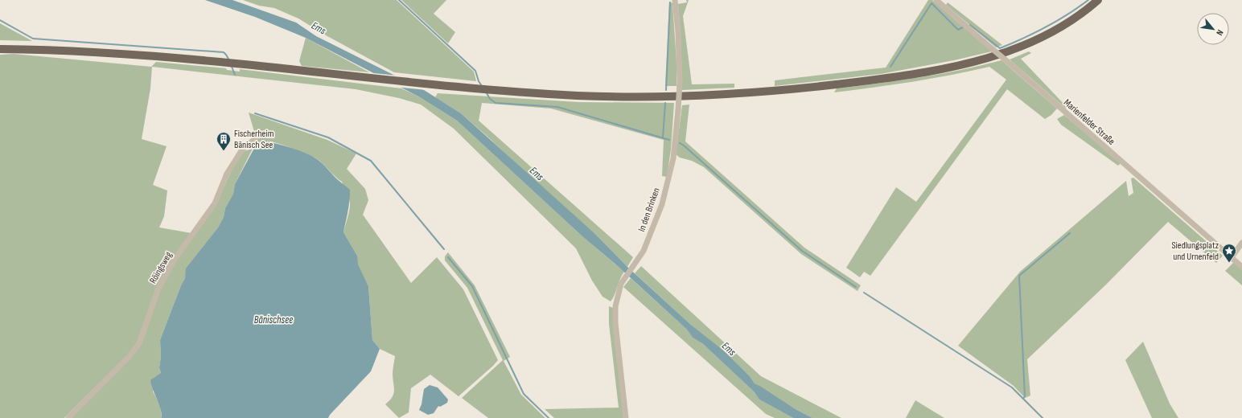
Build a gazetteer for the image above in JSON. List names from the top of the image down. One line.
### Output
{"streets":{"street":["Marienfelder Straße","In den Brinken","Röingsweg"]},"water":["Ems","Bänischsee"],"places":{"building":["Fischerheim Bänisch See"],"place":["Siedlungsplatz und Urnenfeld"]},"north":"bottom right"}
